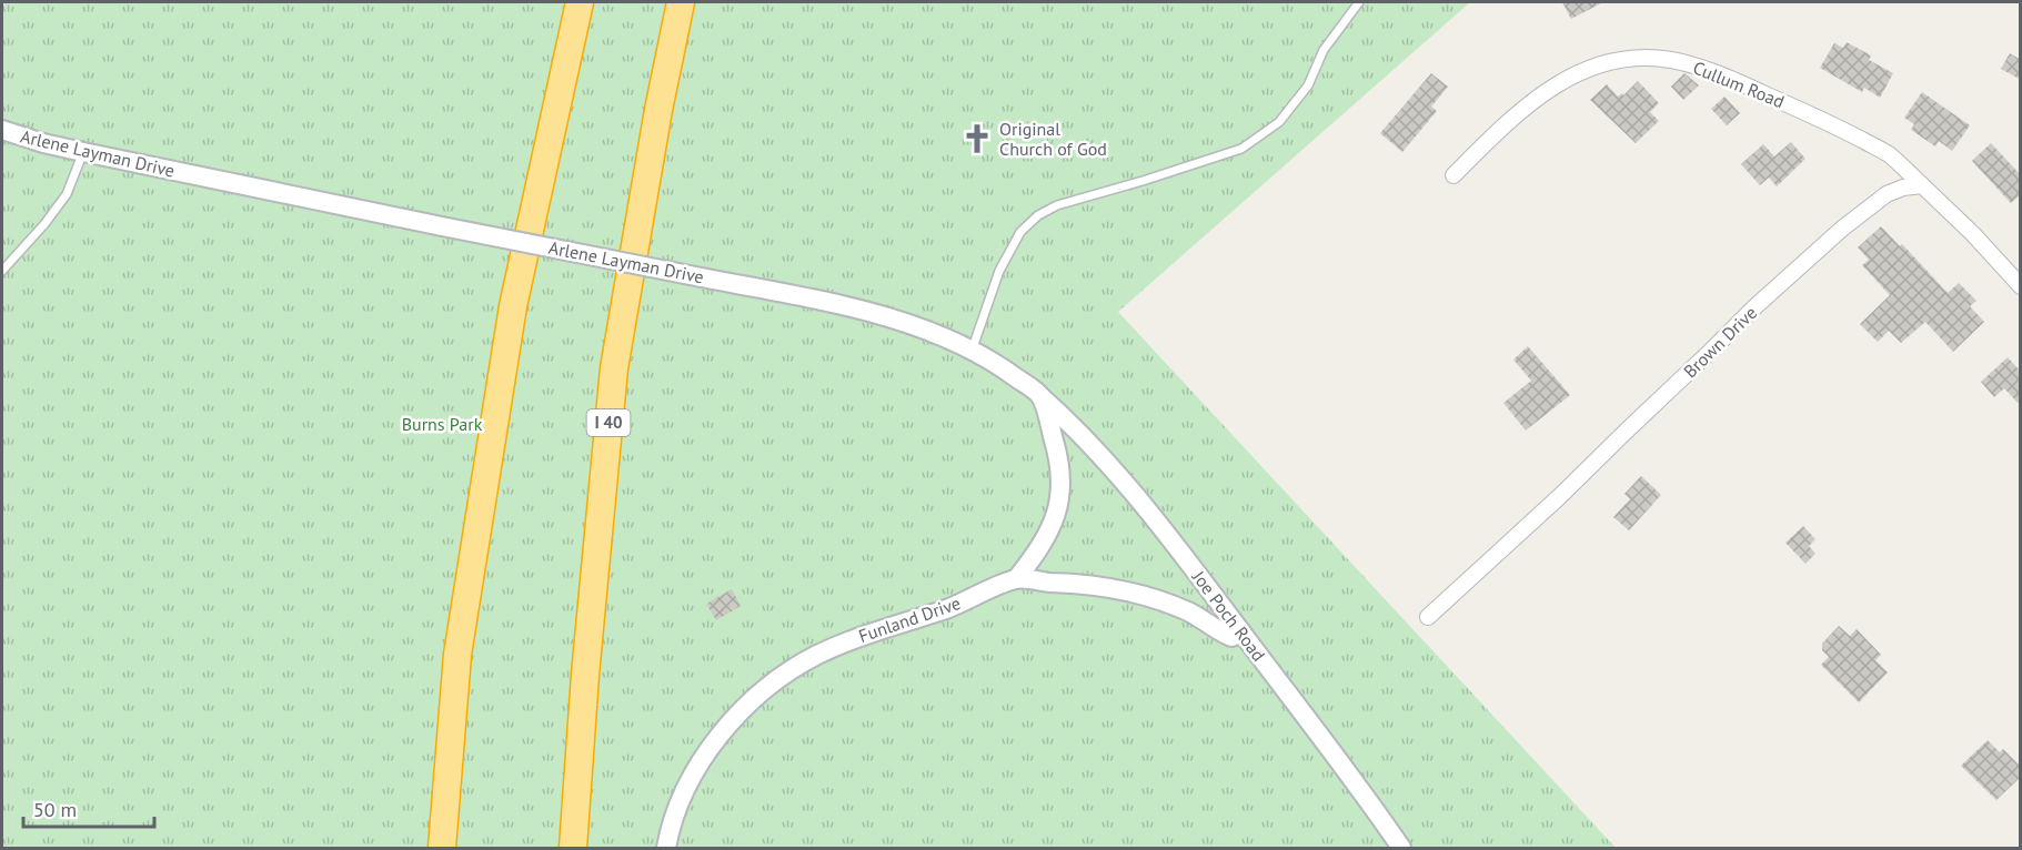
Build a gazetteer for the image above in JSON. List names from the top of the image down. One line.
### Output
{"streets":{"highway":["I 40"],"street":["Cullum Road","Arlene Layman Drive","Brown Drive","Joe Poch Road","Funland Drive"]},"crossings":[["Cullum Road","Brown Drive"],["Arlene Layman Drive","Joe Poch Road"],["Joe Poch Road","Funland Drive"]],"parks":["Burns Park"],"places":{"church":["Original Church of God"]},"scale_bar":"50 m"}
